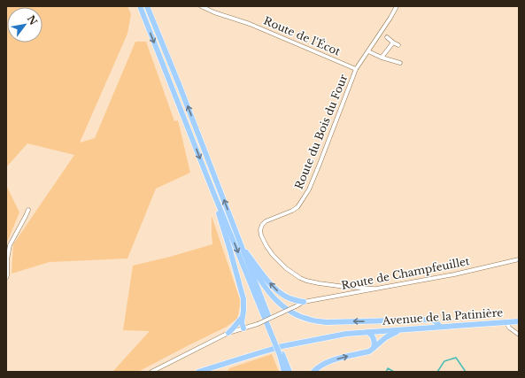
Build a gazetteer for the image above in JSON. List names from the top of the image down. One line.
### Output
{"streets":{"main road":["Avenue de la Patinière"],"street":["Route de l'Écot","Route du Bois du Four","Route de Champfeuillet"]},"crossings":[["Route de l'Écot","Route du Bois du Four"],["Route du Bois du Four","Route de Champfeuillet"]],"north":"top right"}
